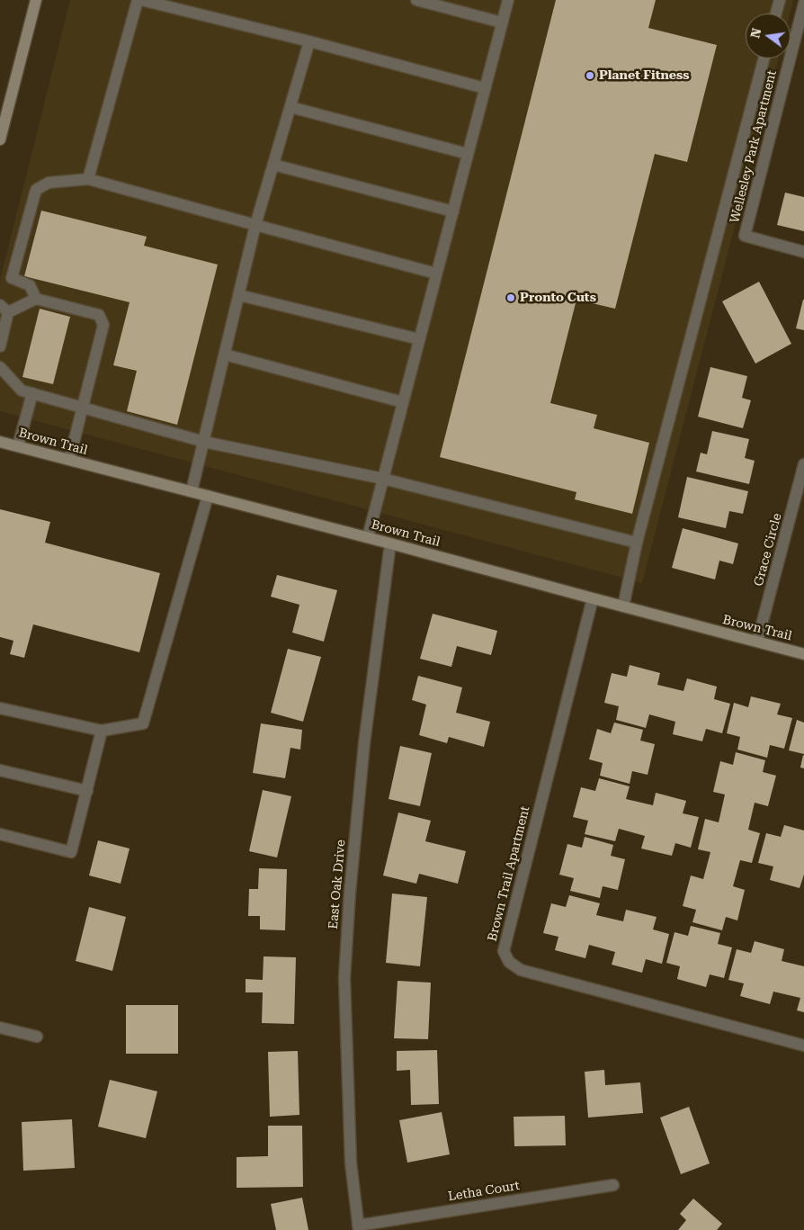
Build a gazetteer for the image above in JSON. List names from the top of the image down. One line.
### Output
{"streets":{"main road":["Brown Trail"],"street":["Wellesley Park Apartment","Grace Circle","Brown Trail Apartment","East Oak Drive","Letha Court"]},"crossings":[["Brown Trail","Grace Circle"],["Brown Trail","Brown Trail Apartment"],["Brown Trail","East Oak Drive"],["East Oak Drive","Letha Court"]],"places":["Planet Fitness","Pronto Cuts"],"north":"left"}
